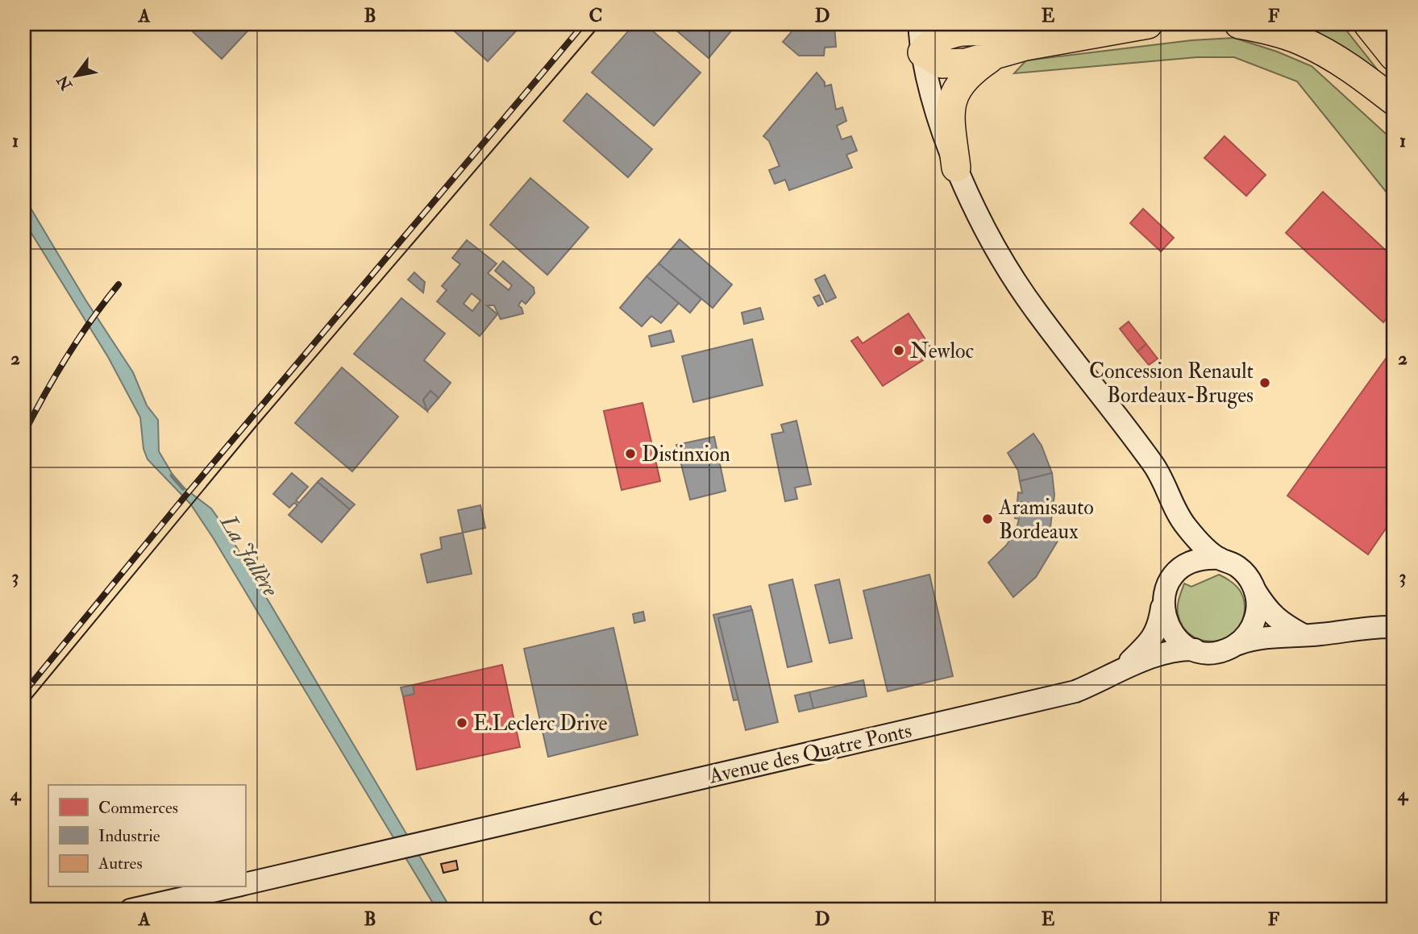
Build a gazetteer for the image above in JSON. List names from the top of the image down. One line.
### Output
{"streets":{"main road":["Avenue des Quatre Ponts"]},"water":["La Jallère"],"places":["Newloc","Concession Renault Bordeaux-Bruges","Distinxion","Aramisauto Bordeaux","E.Leclerc Drive"],"legend":["Commerces","Industrie","Autres"],"north":"bottom left","grid":{"columns":["A","B","C","D","E","F"],"rows":["1","2","3","4"]}}
